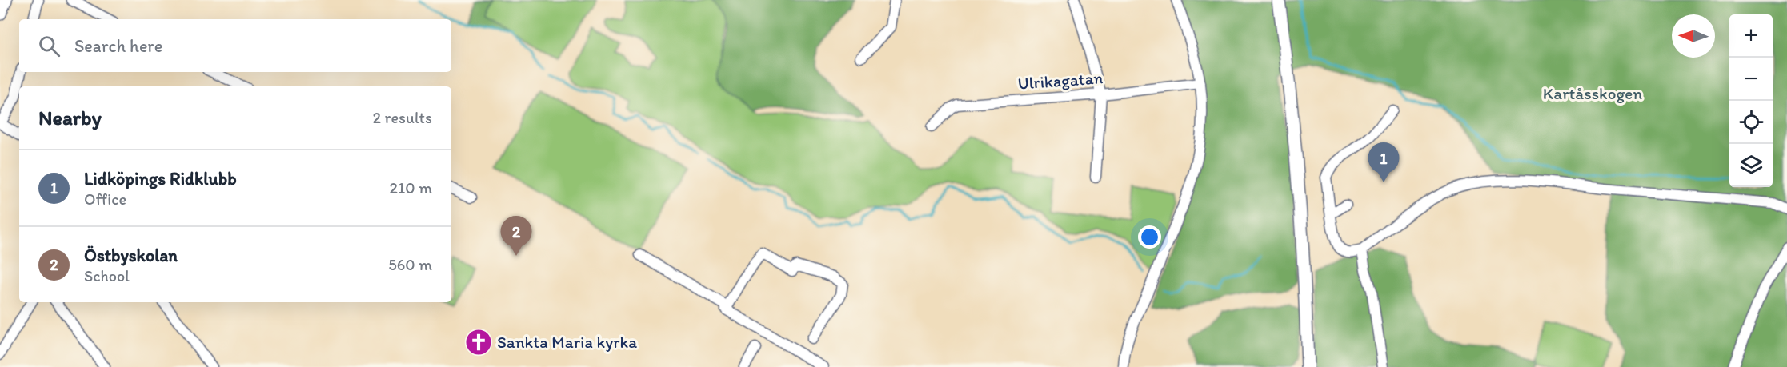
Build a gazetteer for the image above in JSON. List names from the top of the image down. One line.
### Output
{"streets":{"street":["Ulrikagatan"]},"parks":["Kartåsskogen"],"places":{"church":["Sankta Maria kyrka"]},"north":"left","page":{"map_buttons":["+","−"],"search":"Search here","heading":["Nearby","2 results"],"pins":["1","2"],"list":[{"mark":"1","name":"Lidköpings Ridklubb","note":"Office","value":"210 m"},{"mark":"2","name":"Östbyskolan","note":"School","value":"560 m"}]}}
